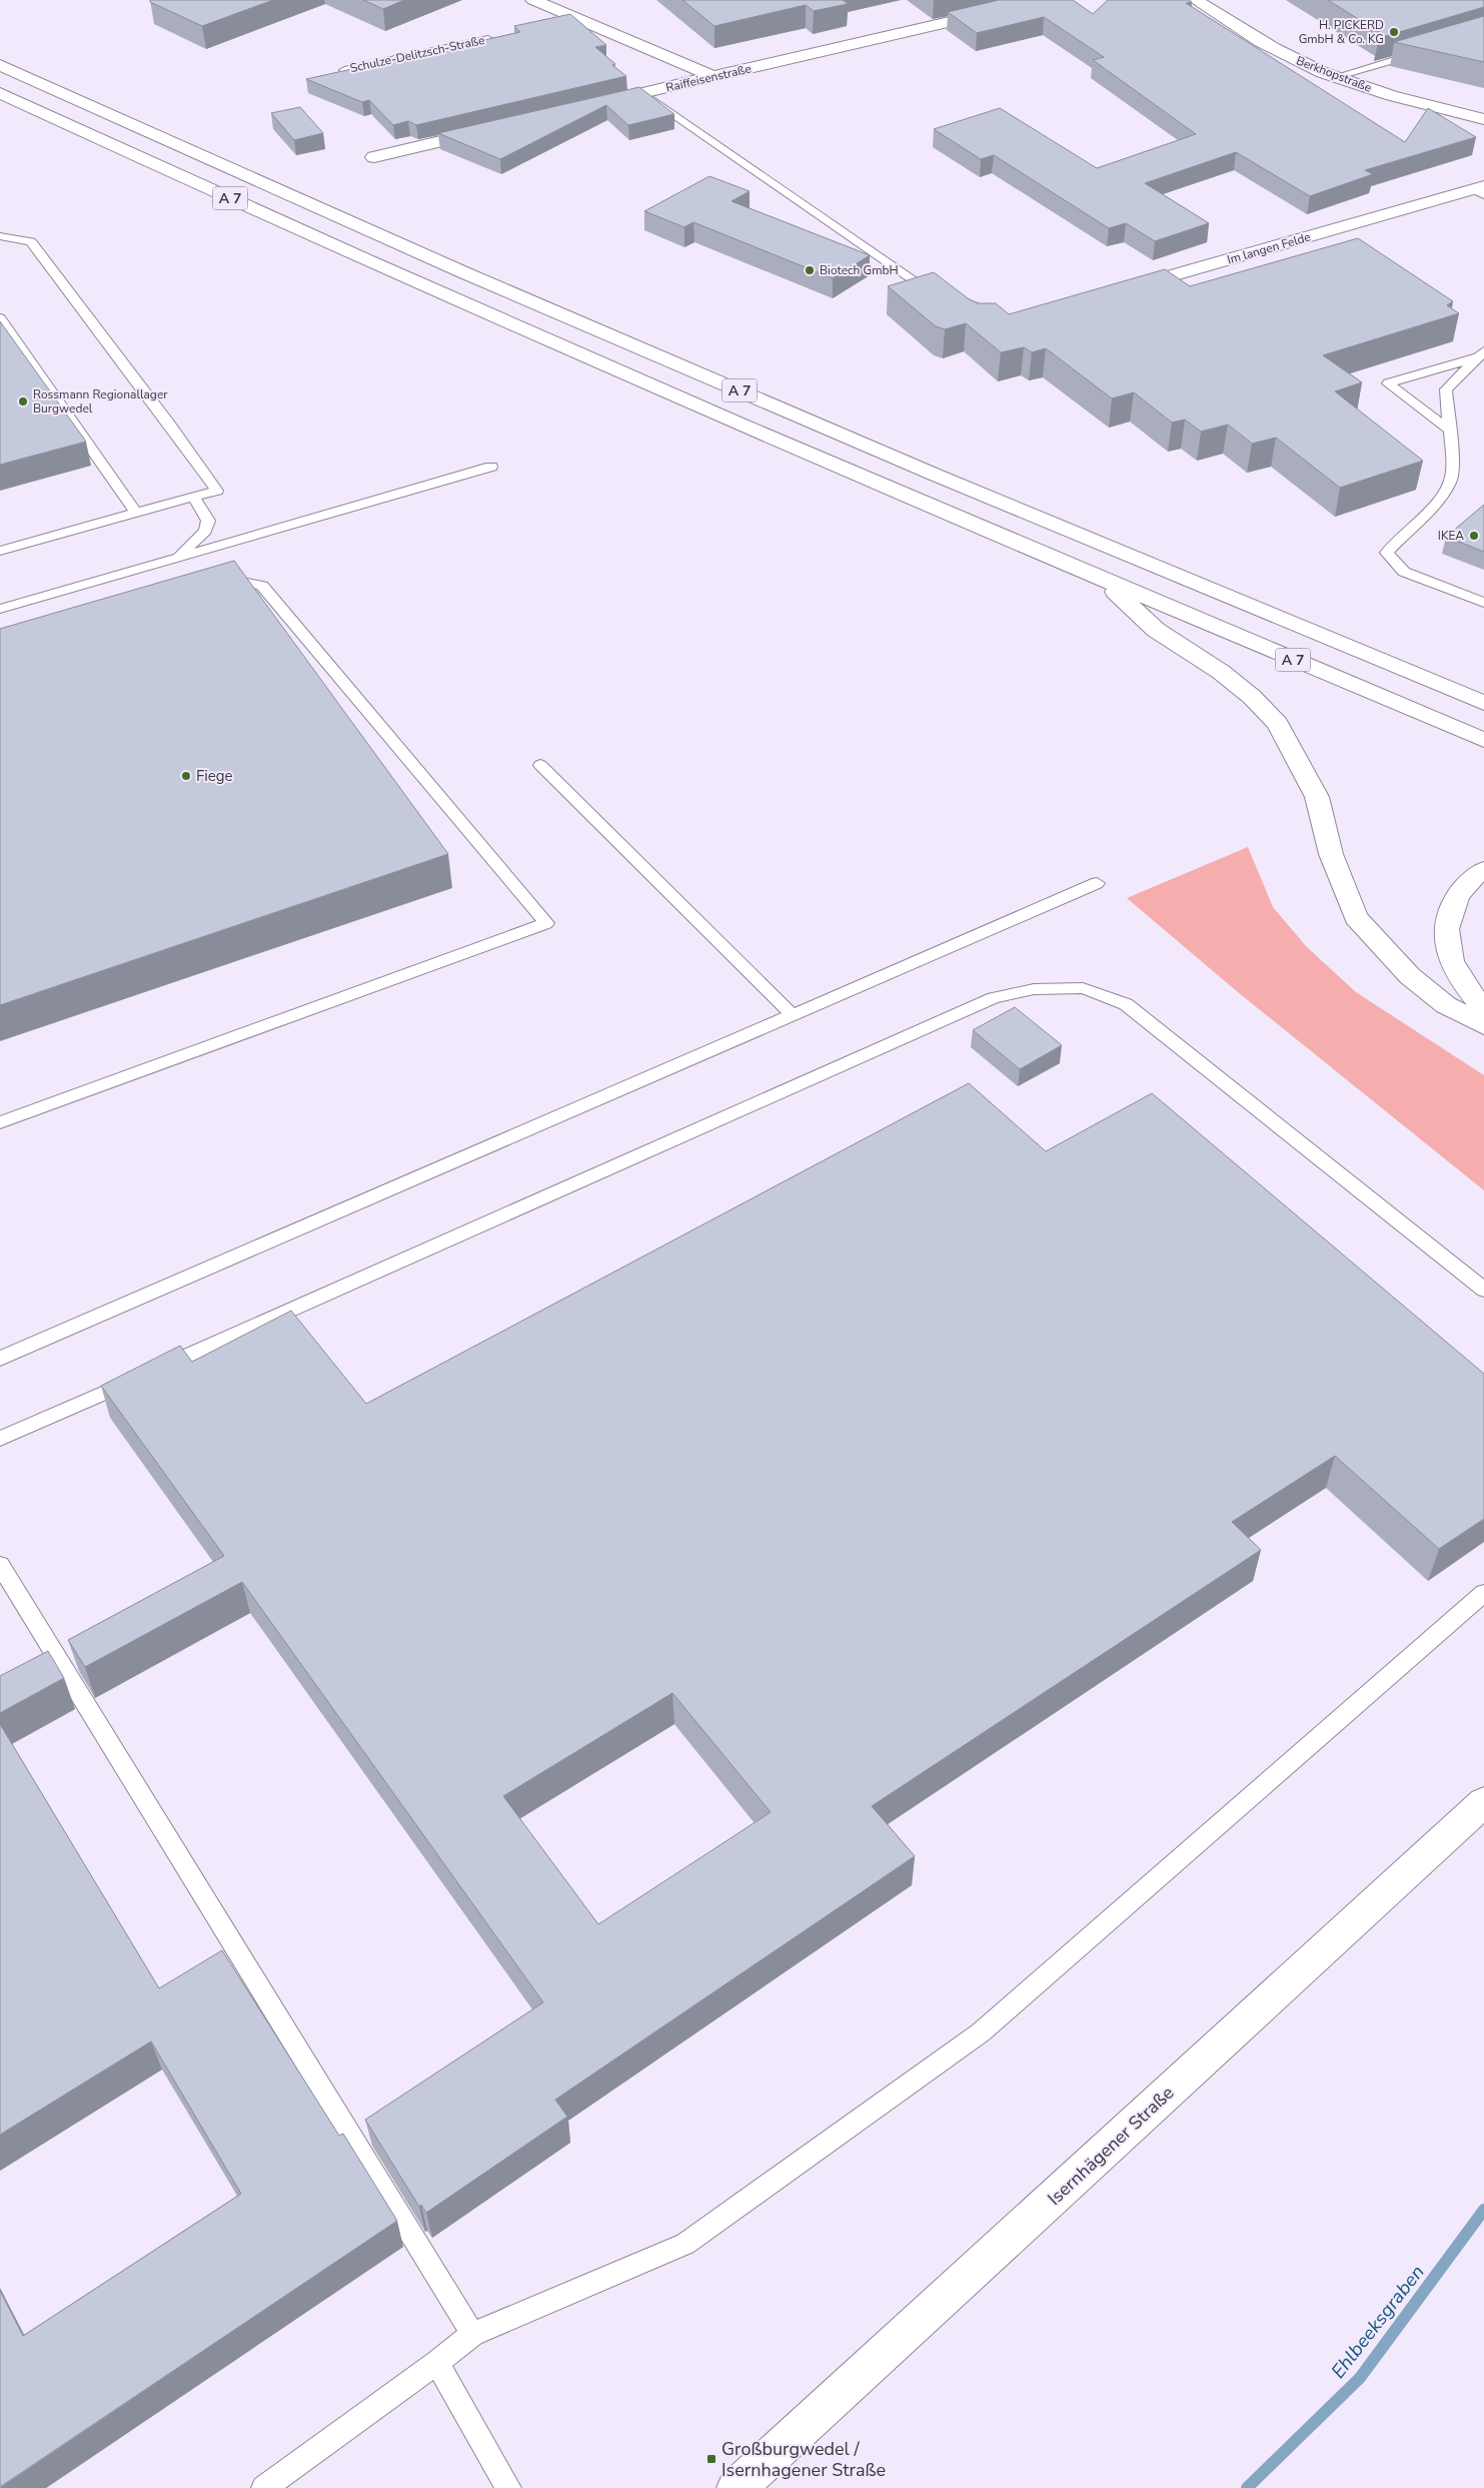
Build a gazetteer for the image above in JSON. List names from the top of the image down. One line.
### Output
{"streets":{"main road":["Berkhopstraße","Raiffeisenstraße","A 7","Im langen Felde","Isernhägener Straße"],"lane":["Schulze-Delitzsch-Straße"]},"water":["Ehlbeeksgraben"],"places":{"other":["H. PICKERD GmbH & Co. KG","Biotech GmbH","Rossmann Regionallager Burgwedel","IKEA","Fiege"],"transit":["Großburgwedel / Isernhagener Straße"]}}
